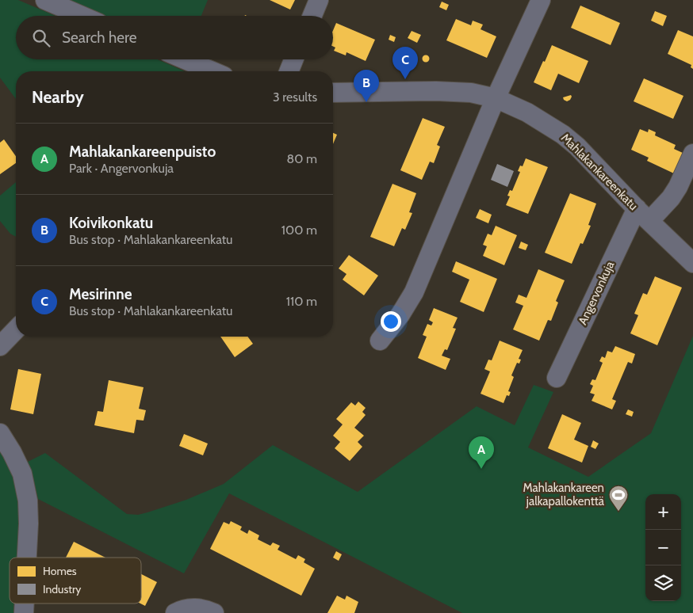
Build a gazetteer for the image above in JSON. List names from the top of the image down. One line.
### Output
{"streets":{"street":["Mahlakankareenkatu","Angervonkuja"]},"crossings":[["Mahlakankareenkatu","Angervonkuja"]],"places":{"sports":["Mahlakankareen jalkapallokenttä"]},"legend":["Homes","Industry"],"page":{"search":"Search here","pins":["C","B","A"],"heading":["Nearby","3 results"],"list":[{"mark":"A","name":"Mahlakankareenpuisto","note":"Park · Angervonkuja","value":"80 m"},{"mark":"B","name":"Koivikonkatu","note":"Bus stop · Mahlakankareenkatu","value":"100 m"},{"mark":"C","name":"Mesirinne","note":"Bus stop · Mahlakankareenkatu","value":"110 m"}],"map_buttons":["+","−"]}}
